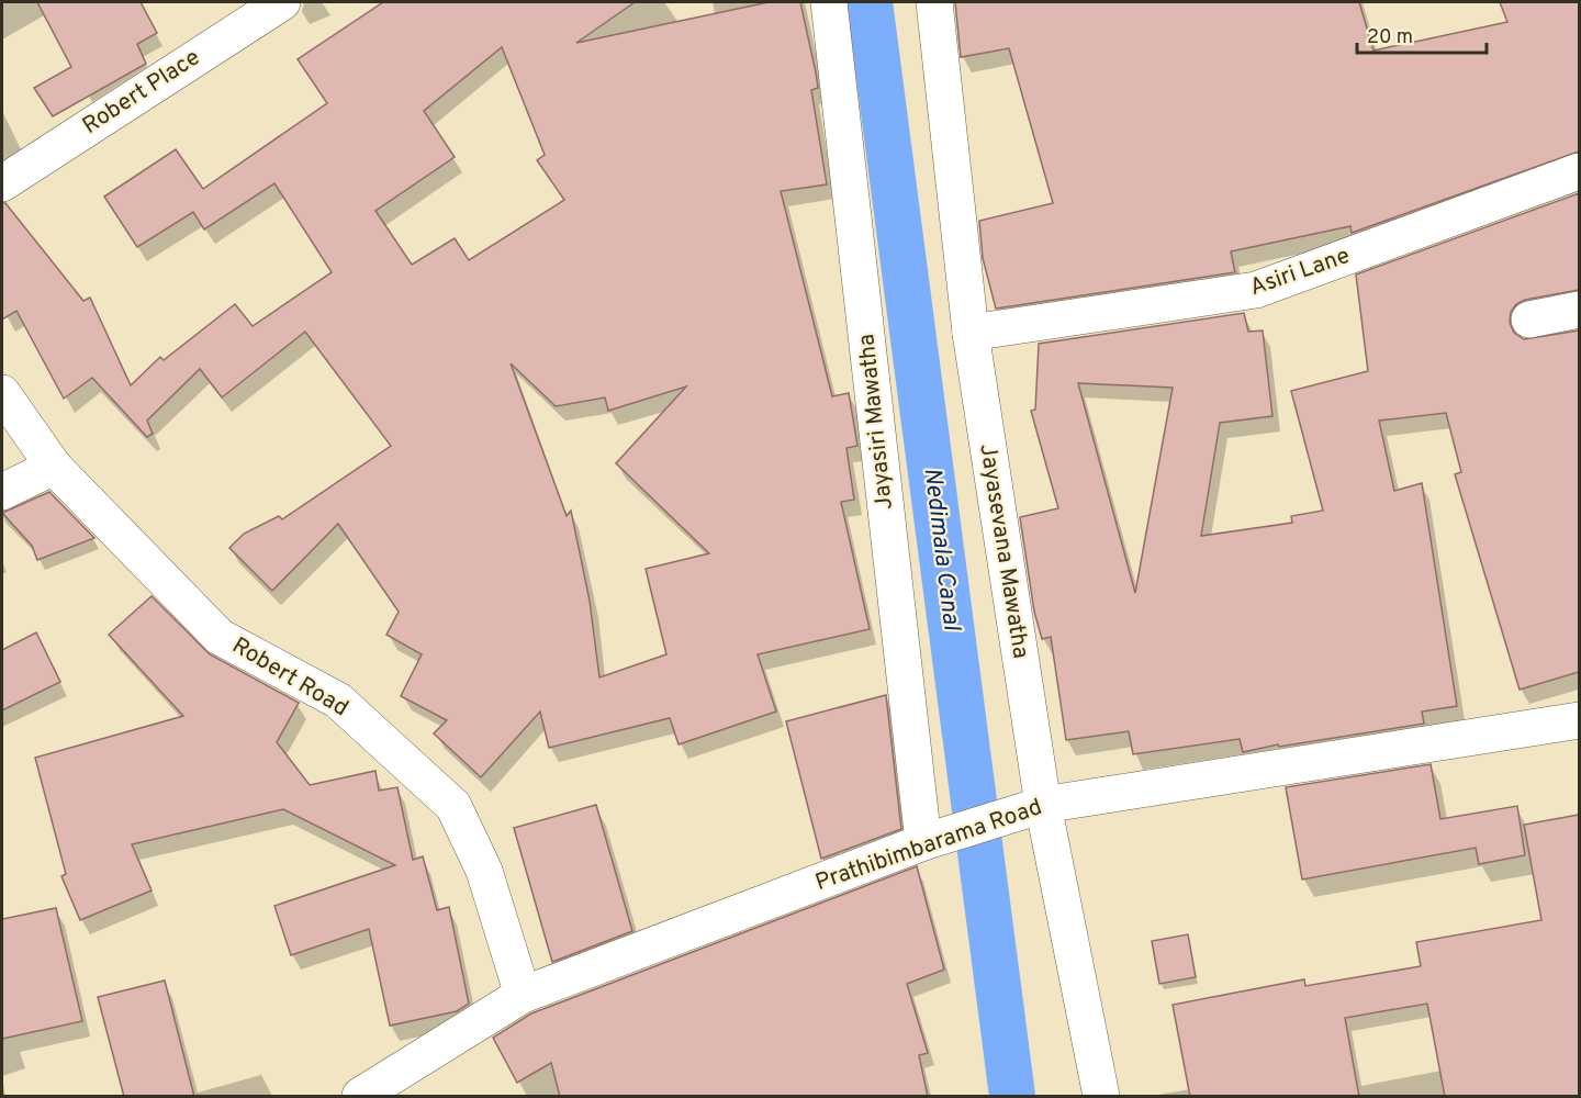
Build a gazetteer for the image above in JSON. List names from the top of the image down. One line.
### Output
{"streets":{"street":["Robert Place","Asiri Lane","Jayasiri Mawatha","Jayasevana Mawatha","Robert Road","Prathibimbarama Road"]},"crossings":[["Asiri Lane","Jayasevana Mawatha"],["Jayasiri Mawatha","Prathibimbarama Road"],["Jayasevana Mawatha","Prathibimbarama Road"],["Robert Road","Prathibimbarama Road"]],"water":["Nedimala Canal"],"scale_bar":"20 m"}
